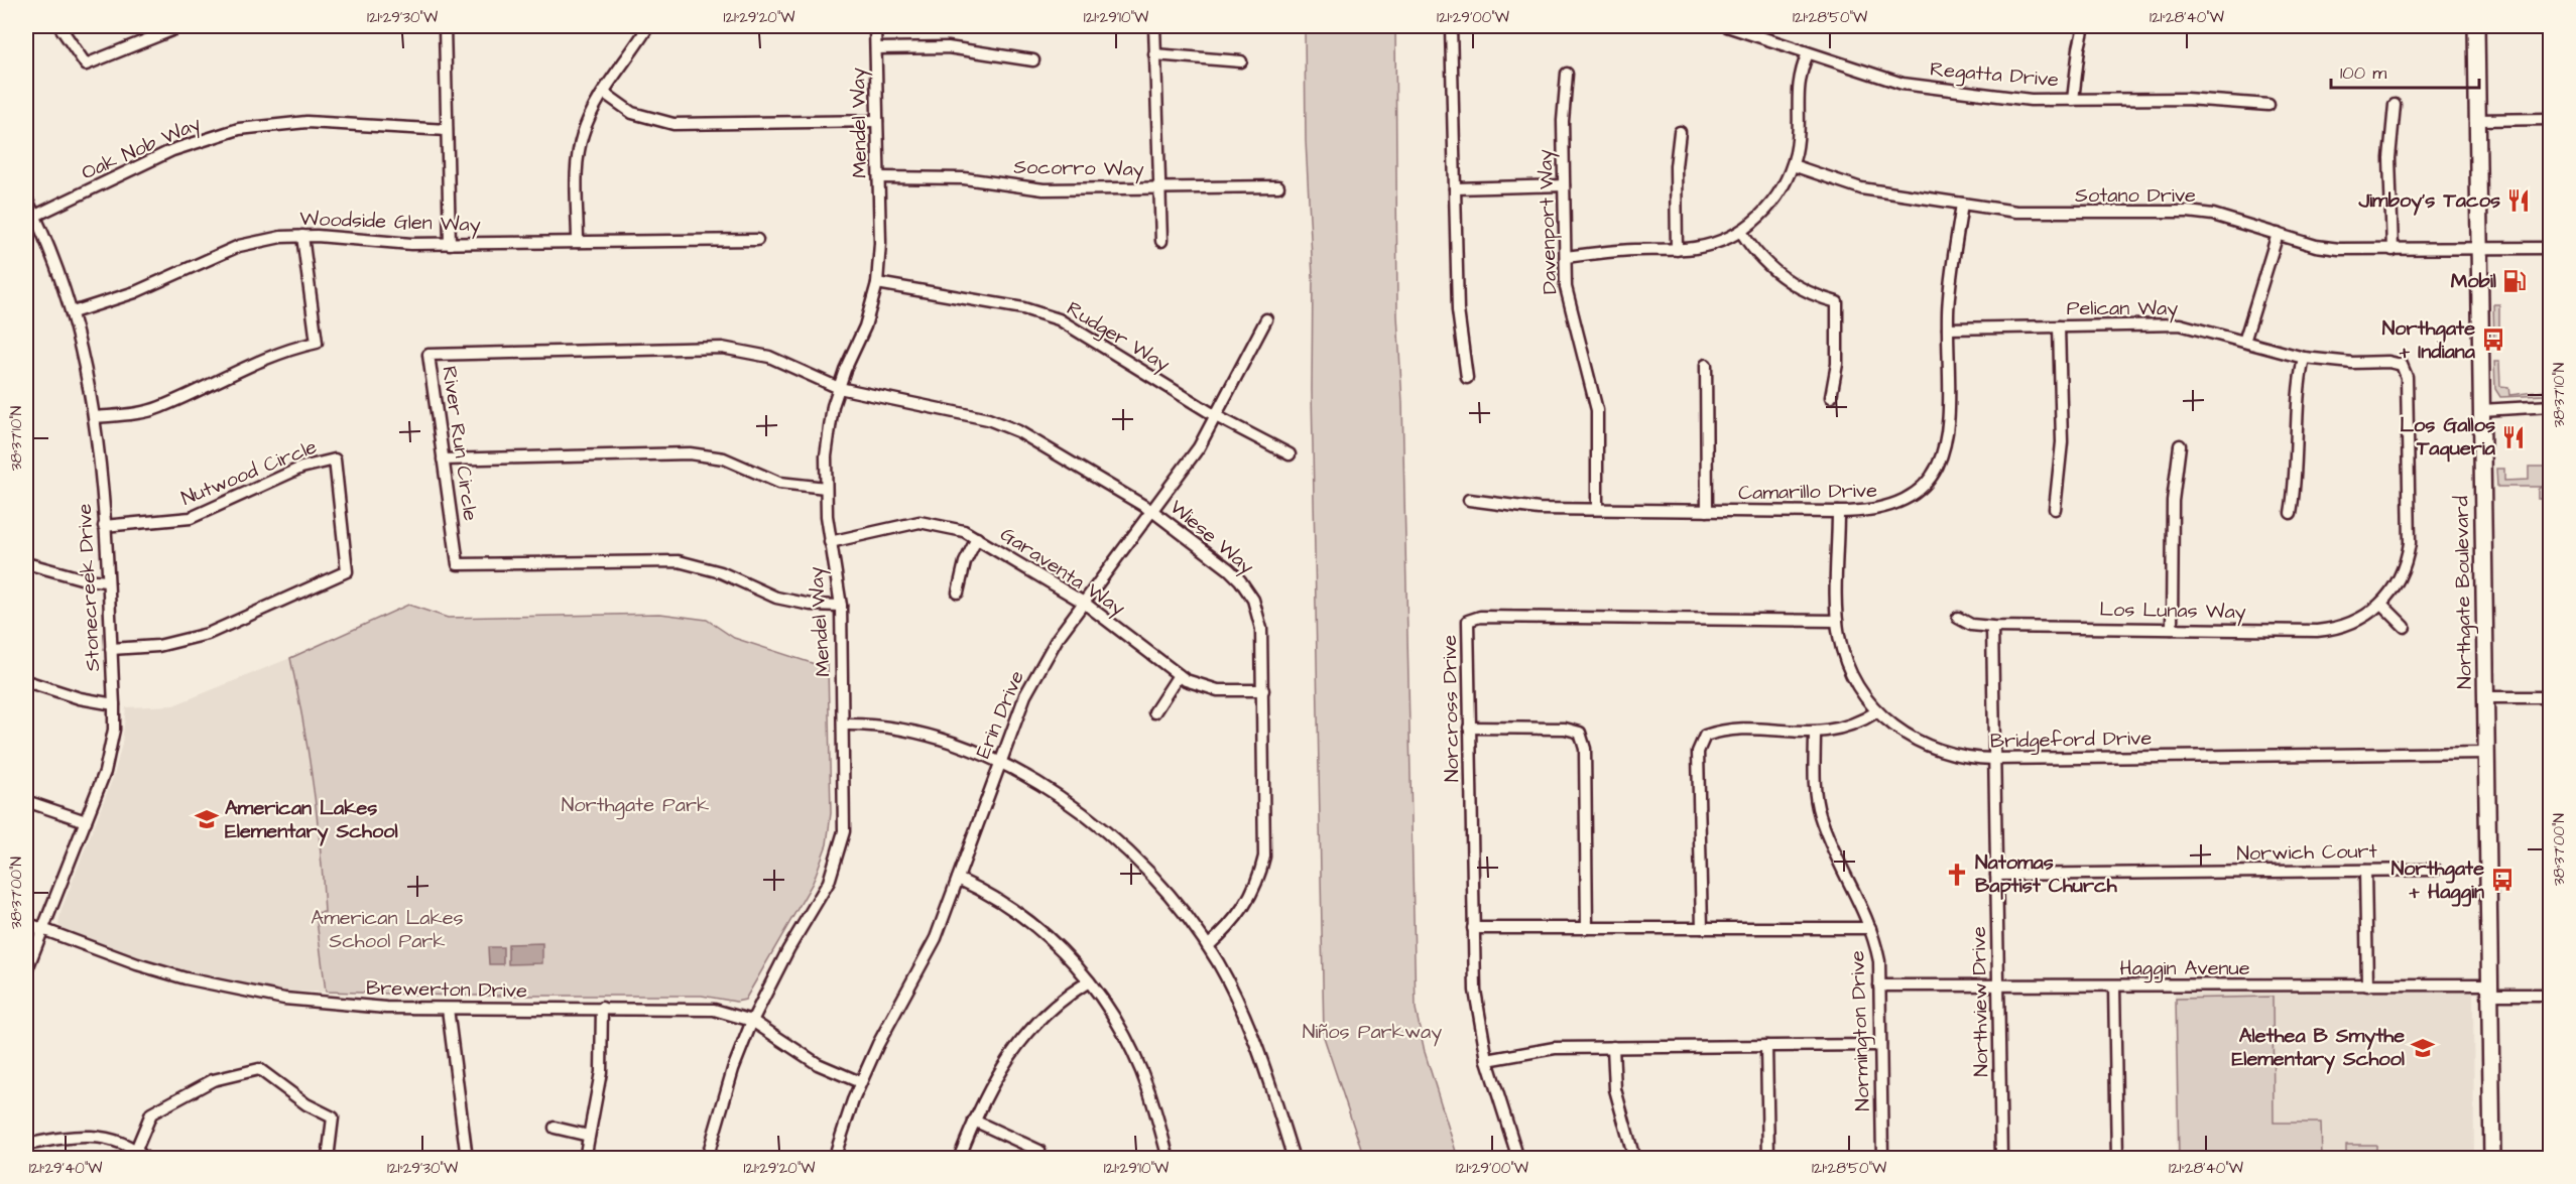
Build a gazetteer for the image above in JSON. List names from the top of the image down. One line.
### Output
{"streets":{"main road":["Northgate Boulevard"],"street":["Regatta Drive","Mendel Way","Oak Nob Way","Socorro Way","Sotano Drive","Woodside Glen Way","Davenport Way","Pelican Way","Rudger Way","River Run Circle","Nutwood Circle","Camarillo Drive","Wiese Way","Garaventa Way","Stonecreek Drive","Los Lunas Way","Norcross Drive","Erin Drive","Bridgeford Drive","Norwich Court","Haggin Avenue","Brewerton Drive","Northview Drive","Normington Drive"]},"crossings":[["Mendel Way","Socorro Way"],["Mendel Way","Rudger Way"],["Mendel Way","River Run Circle"],["Mendel Way","Wiese Way"],["Mendel Way","Garaventa Way"],["Mendel Way","Brewerton Drive"],["Oak Nob Way","Stonecreek Drive"],["Sotano Drive","Camarillo Drive"],["Sotano Drive","Northgate Boulevard"],["Woodside Glen Way","Stonecreek Drive"],["Davenport Way","Camarillo Drive"],["Pelican Way","Camarillo Drive"],["Pelican Way","Los Lunas Way"],["Rudger Way","Erin Drive"],["River Run Circle","Wiese Way"],["Nutwood Circle","Stonecreek Drive"],["Camarillo Drive","Bridgeford Drive"],["Wiese Way","Garaventa Way"],["Wiese Way","Erin Drive"],["Garaventa Way","Erin Drive"],["Stonecreek Drive","Brewerton Drive"],["Northgate Boulevard","Bridgeford Drive"],["Northgate Boulevard","Haggin Avenue"],["Los Lunas Way","Northview Drive"],["Norcross Drive","Bridgeford Drive"],["Erin Drive","Brewerton Drive"],["Bridgeford Drive","Northview Drive"],["Norwich Court","Northview Drive"],["Haggin Avenue","Northview Drive"],["Haggin Avenue","Normington Drive"]],"parks":["Northgate Park","American Lakes School Park","Niños Parkway"],"places":{"restaurant":["Jimboy's Tacos","Los Gallos Taqueria"],"fuel station":["Mobil"],"bus stop":["Northgate + Indiana","Northgate + Haggin"],"school or university":["American Lakes Elementary School","Alethea B Smythe Elementary School"],"church":["Natomas Baptist Church"]},"scale_bar":"100 m","coordinates":["121°29'30\"W","121°29'20\"W","121°29'10\"W","121°29'00\"W","121°28'50\"W","121°28'40\"W","38°37'10\"N","38°37'00\"N","121°29'40\"W"]}
